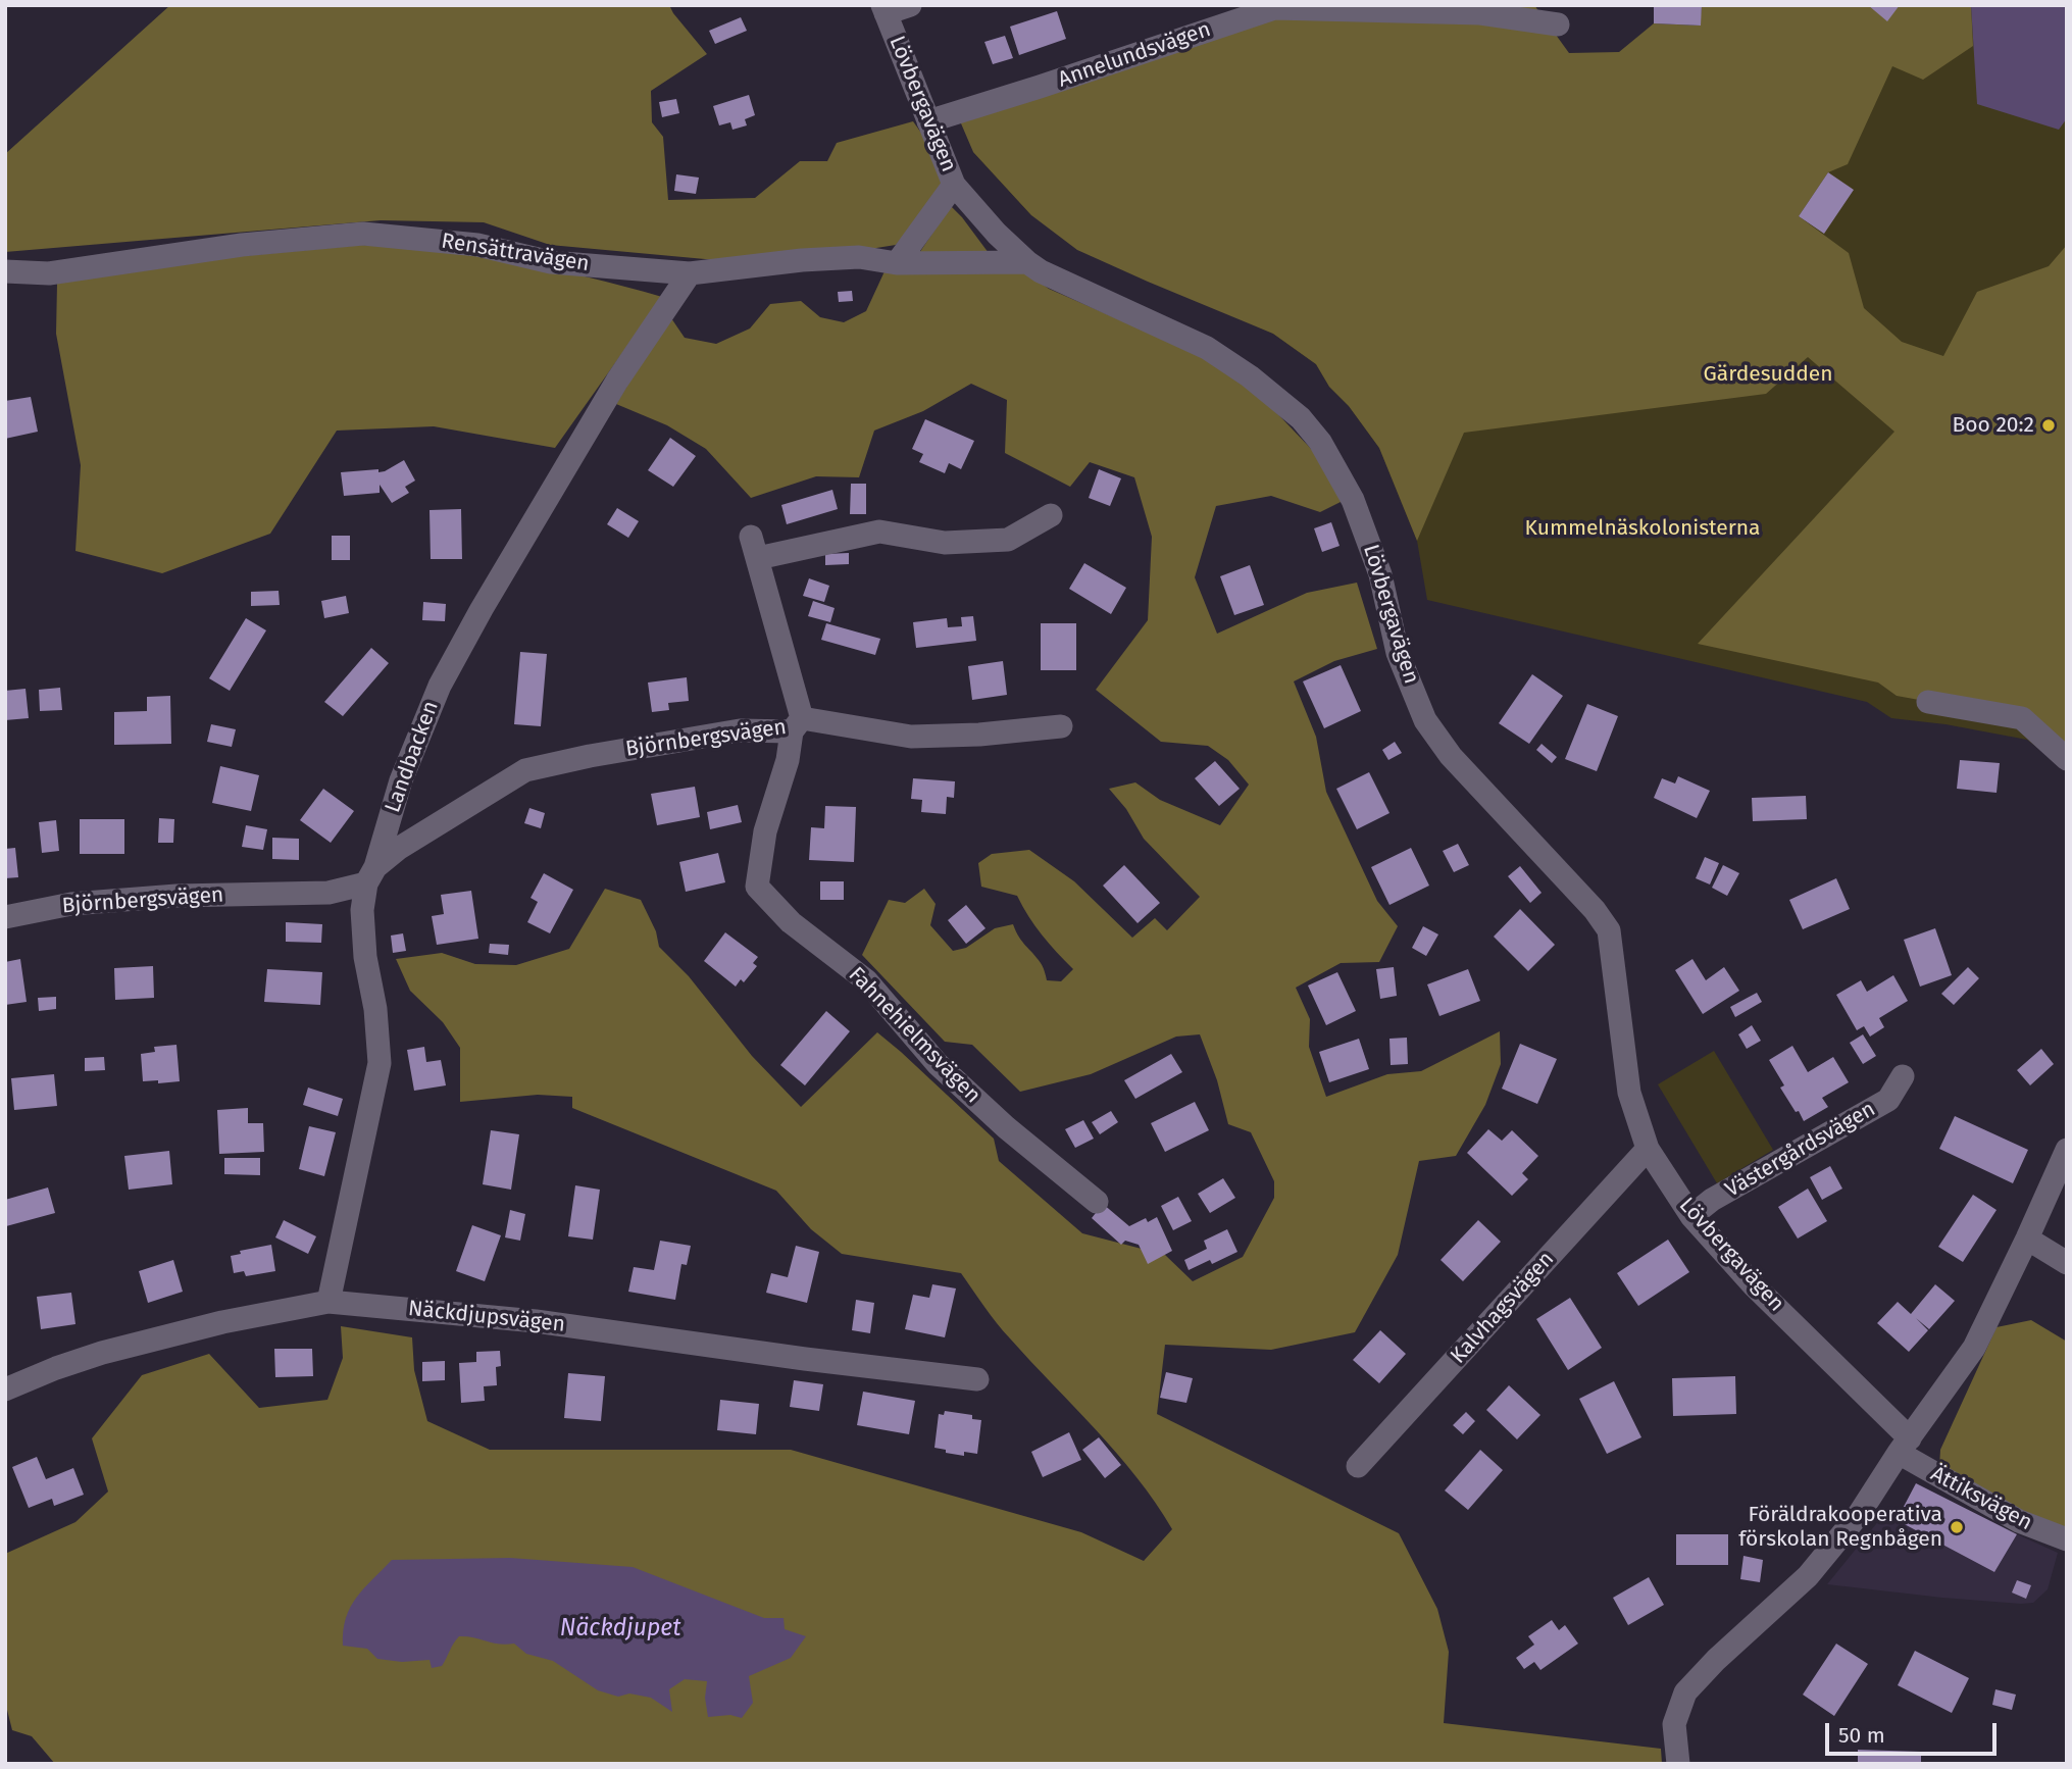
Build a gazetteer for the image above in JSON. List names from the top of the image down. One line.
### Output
{"streets":{"street":["Annelundsvägen","Lövbergavägen","Rensättravägen","Björnbergsvägen","Landbacken","Fahnehielmsvägen","Västergårdsvägen","Kalvhagsvägen","Näckdjupsvägen","Ättiksvägen"]},"crossings":[["Annelundsvägen","Lövbergavägen"],["Lövbergavägen","Rensättravägen"],["Lövbergavägen","Västergårdsvägen"],["Lövbergavägen","Kalvhagsvägen"],["Lövbergavägen","Ättiksvägen"],["Rensättravägen","Landbacken"],["Björnbergsvägen","Landbacken"],["Björnbergsvägen","Fahnehielmsvägen"],["Landbacken","Näckdjupsvägen"]],"water":["Näckdjupet"],"parks":["Gärdesudden","Kummelnäskolonisterna"],"places":["Boo 20:2","Föräldrakooperativa förskolan Regnbågen"],"scale_bar":"50 m"}
